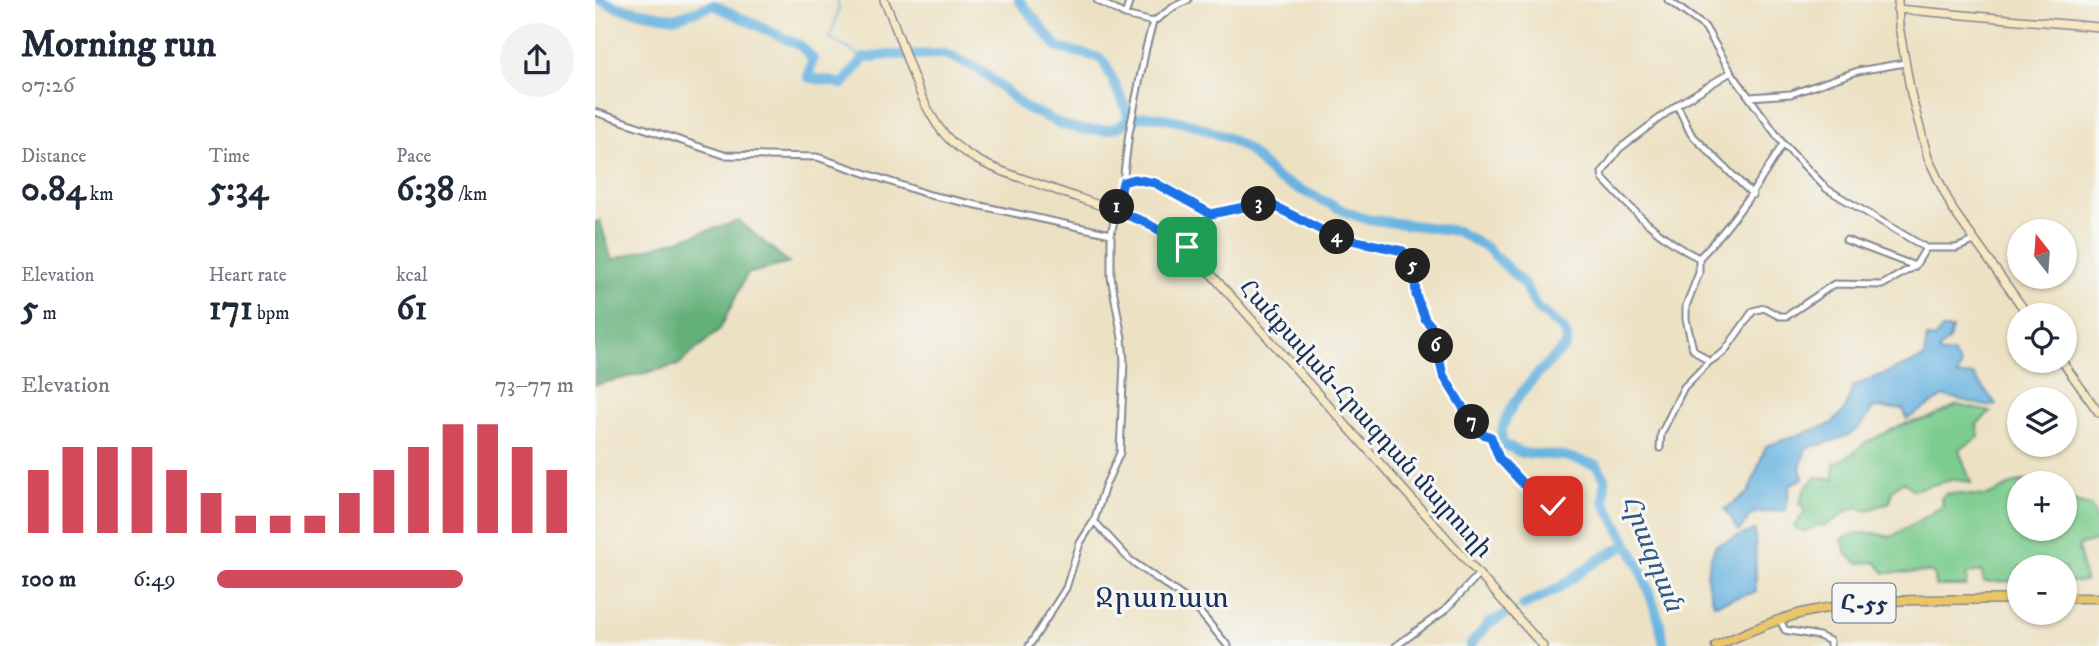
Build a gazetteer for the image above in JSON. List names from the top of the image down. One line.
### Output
{"streets":{"main road":["Հանքավան-Հրազդան մայրուղի","Հ-55"]},"districts":["Ջրառատ"],"water":["Հրազդան"],"north":"top","page":{"heading":["Morning run","07:26"],"stats":[["Distance","0.84 km"],["Time","5:34"],["Pace","6:38 /km"],["Elevation","5 m"],["Heart rate","171 bpm"],["kcal","61"]],"pins":["3","1","4","5","6","7"],"map_buttons":["+","−"],"chart":["Elevation","73–77 m"],"list":[{"name":"100 m","note":"6:49"}]}}
